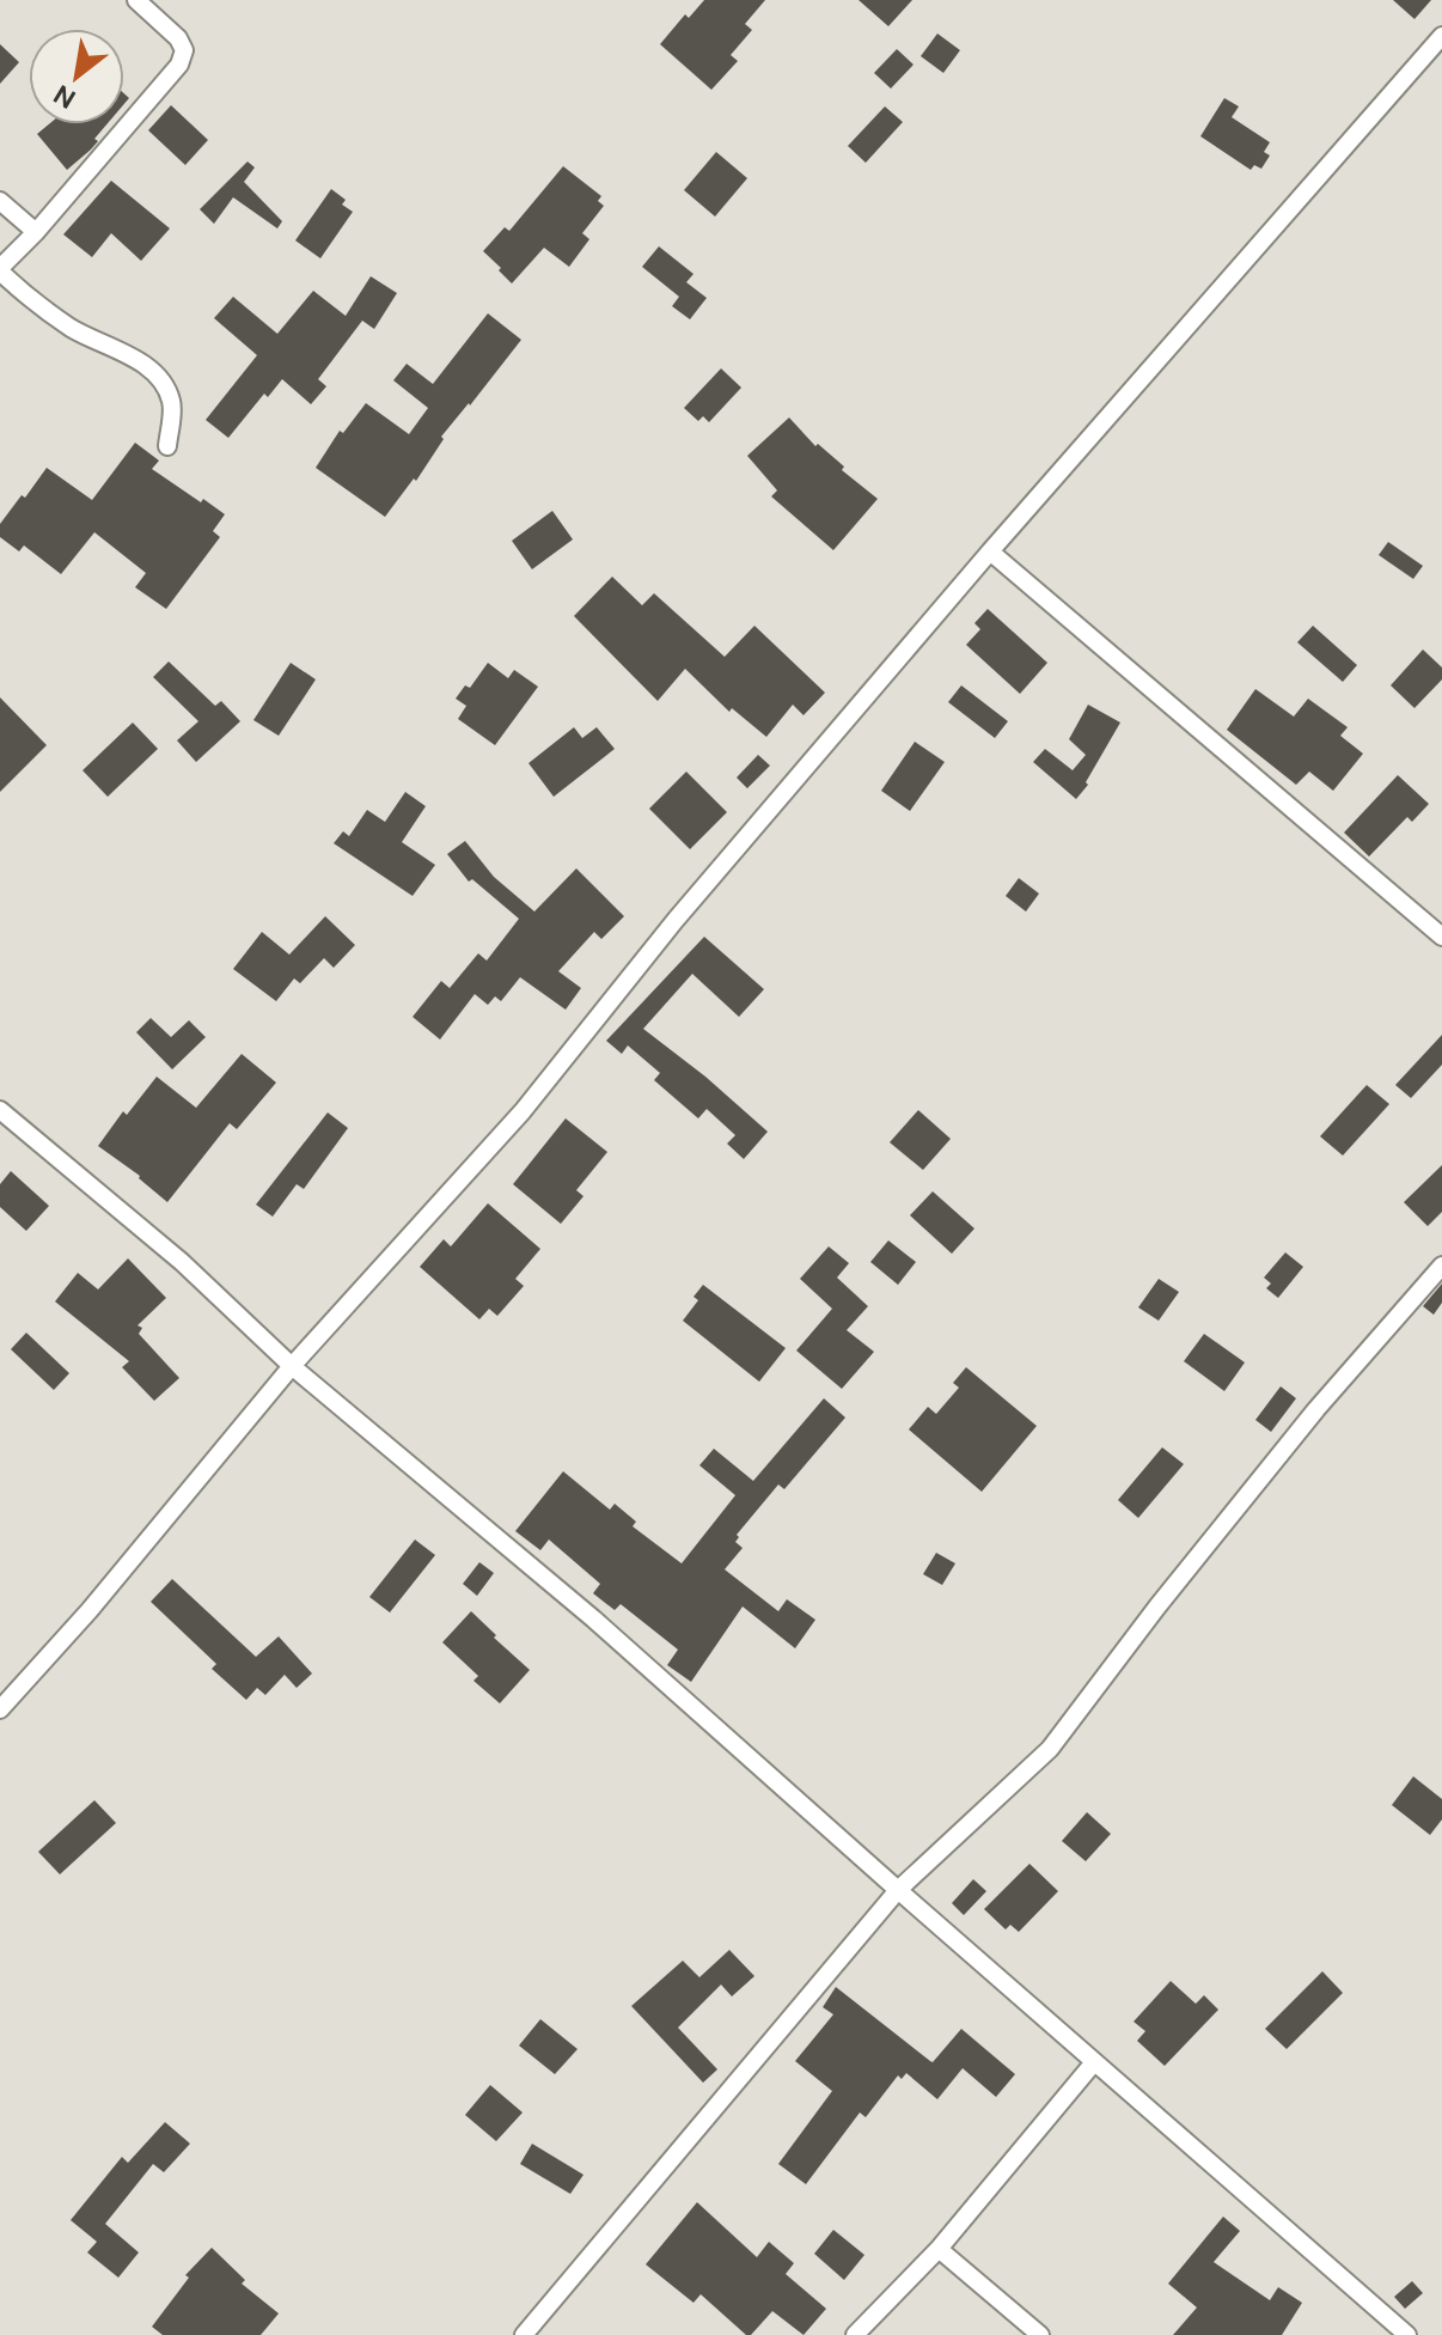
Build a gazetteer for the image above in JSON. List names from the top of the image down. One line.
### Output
{"north":"bottom left"}
